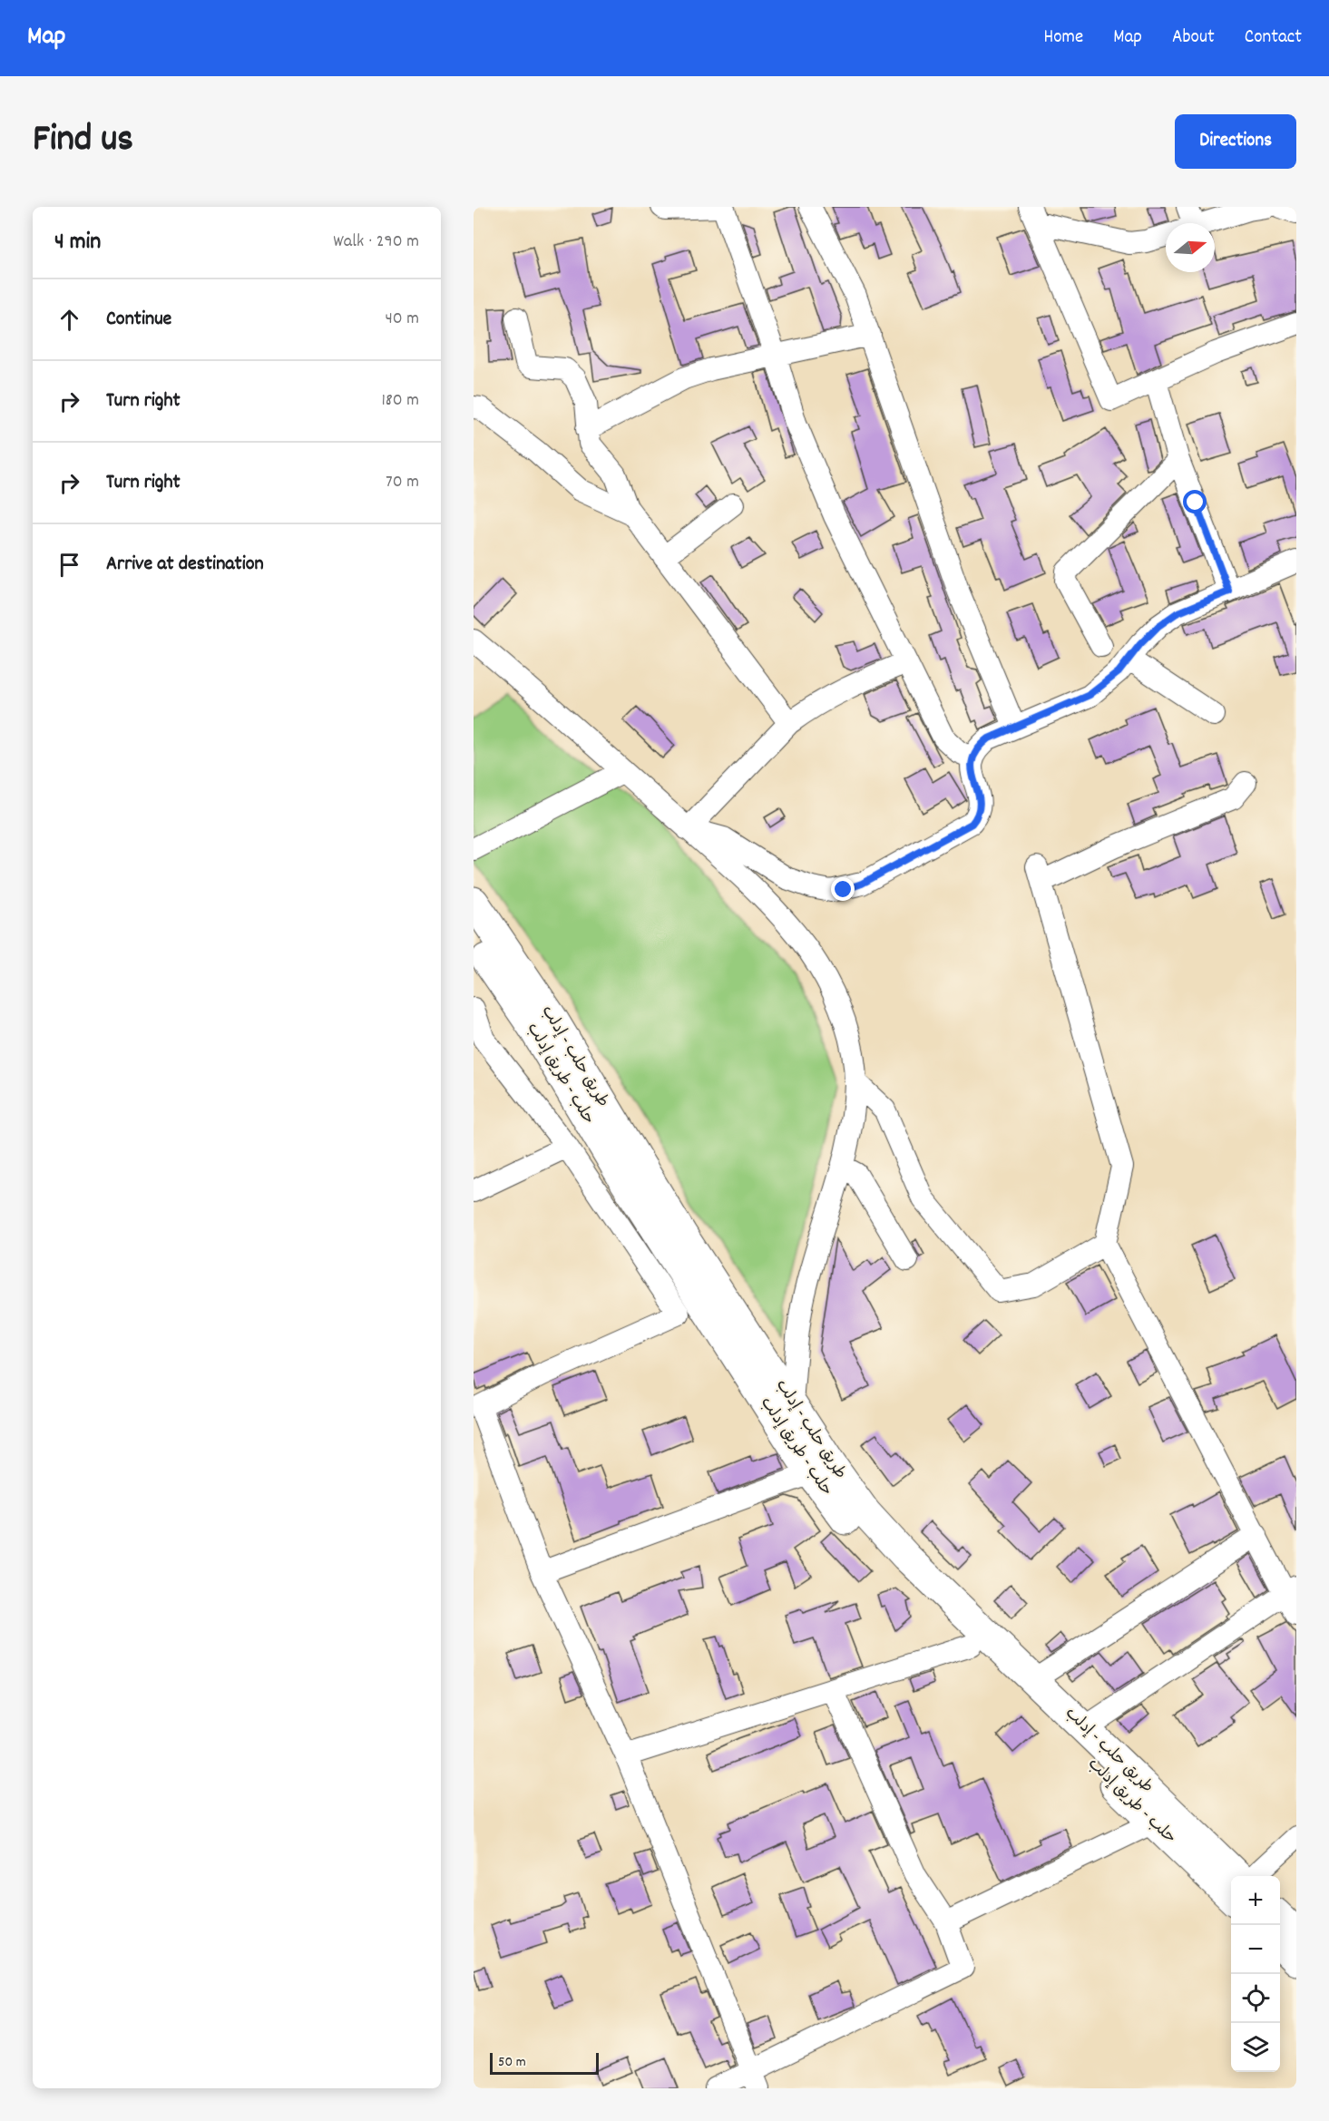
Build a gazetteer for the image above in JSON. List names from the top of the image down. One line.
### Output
{"streets":{"highway":["طريق حلب - إدلب","حلب - طريق إدلب"]},"scale_bar":"50 m","north":"right","page":{"header":"Map","nav":["Home","Map","About","Contact"],"title":"Find us","buttons":"Directions","heading":["4 min","Walk · 290 m"],"list":[["Continue","40 m"],["Turn right","180 m"],["Turn right","70 m"],"Arrive at destination"],"map_buttons":["+","−"],"scale":"50 m"}}
